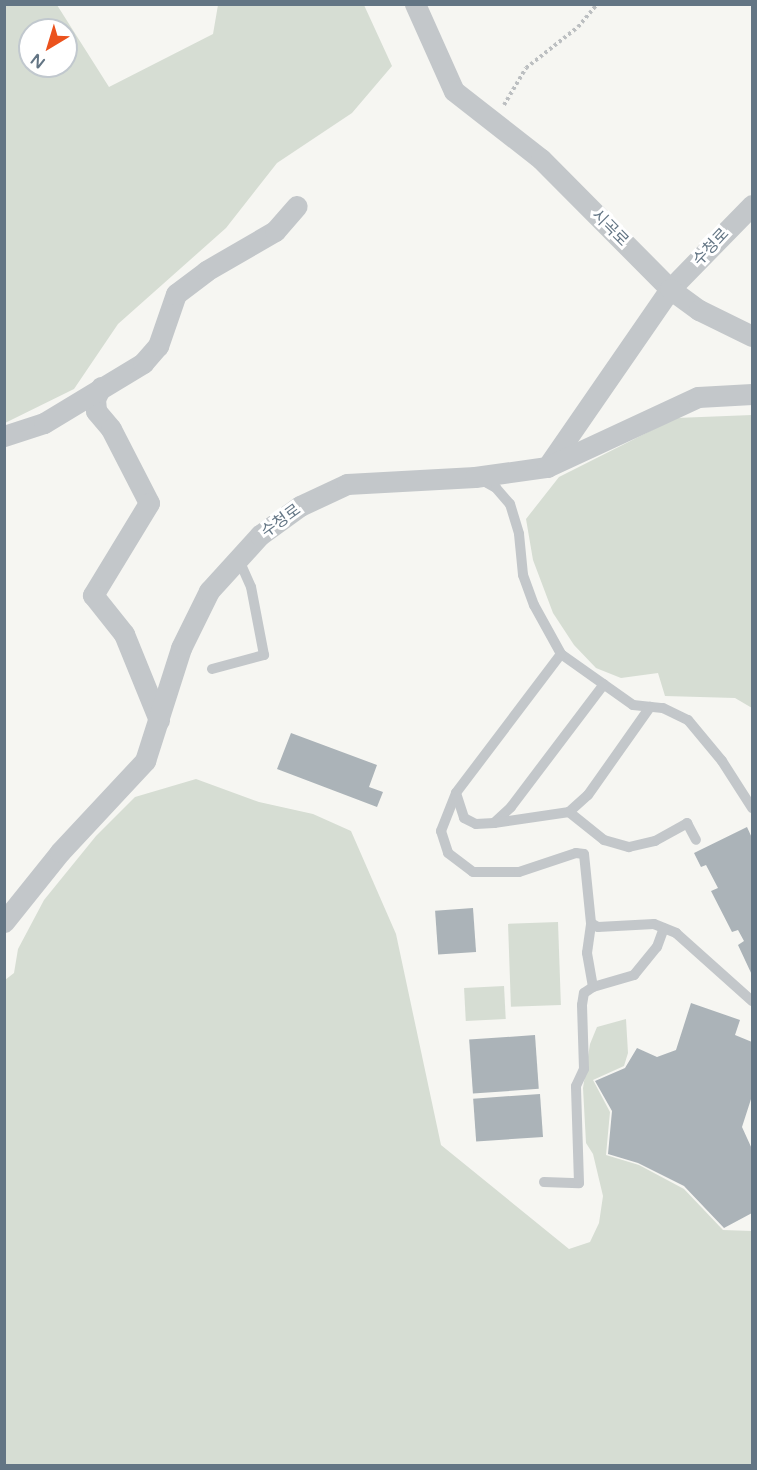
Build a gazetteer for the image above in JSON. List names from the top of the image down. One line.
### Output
{"streets":{"street":["시곡로","수청로"]},"crossings":[["시곡로","수청로"]],"north":"bottom left"}
